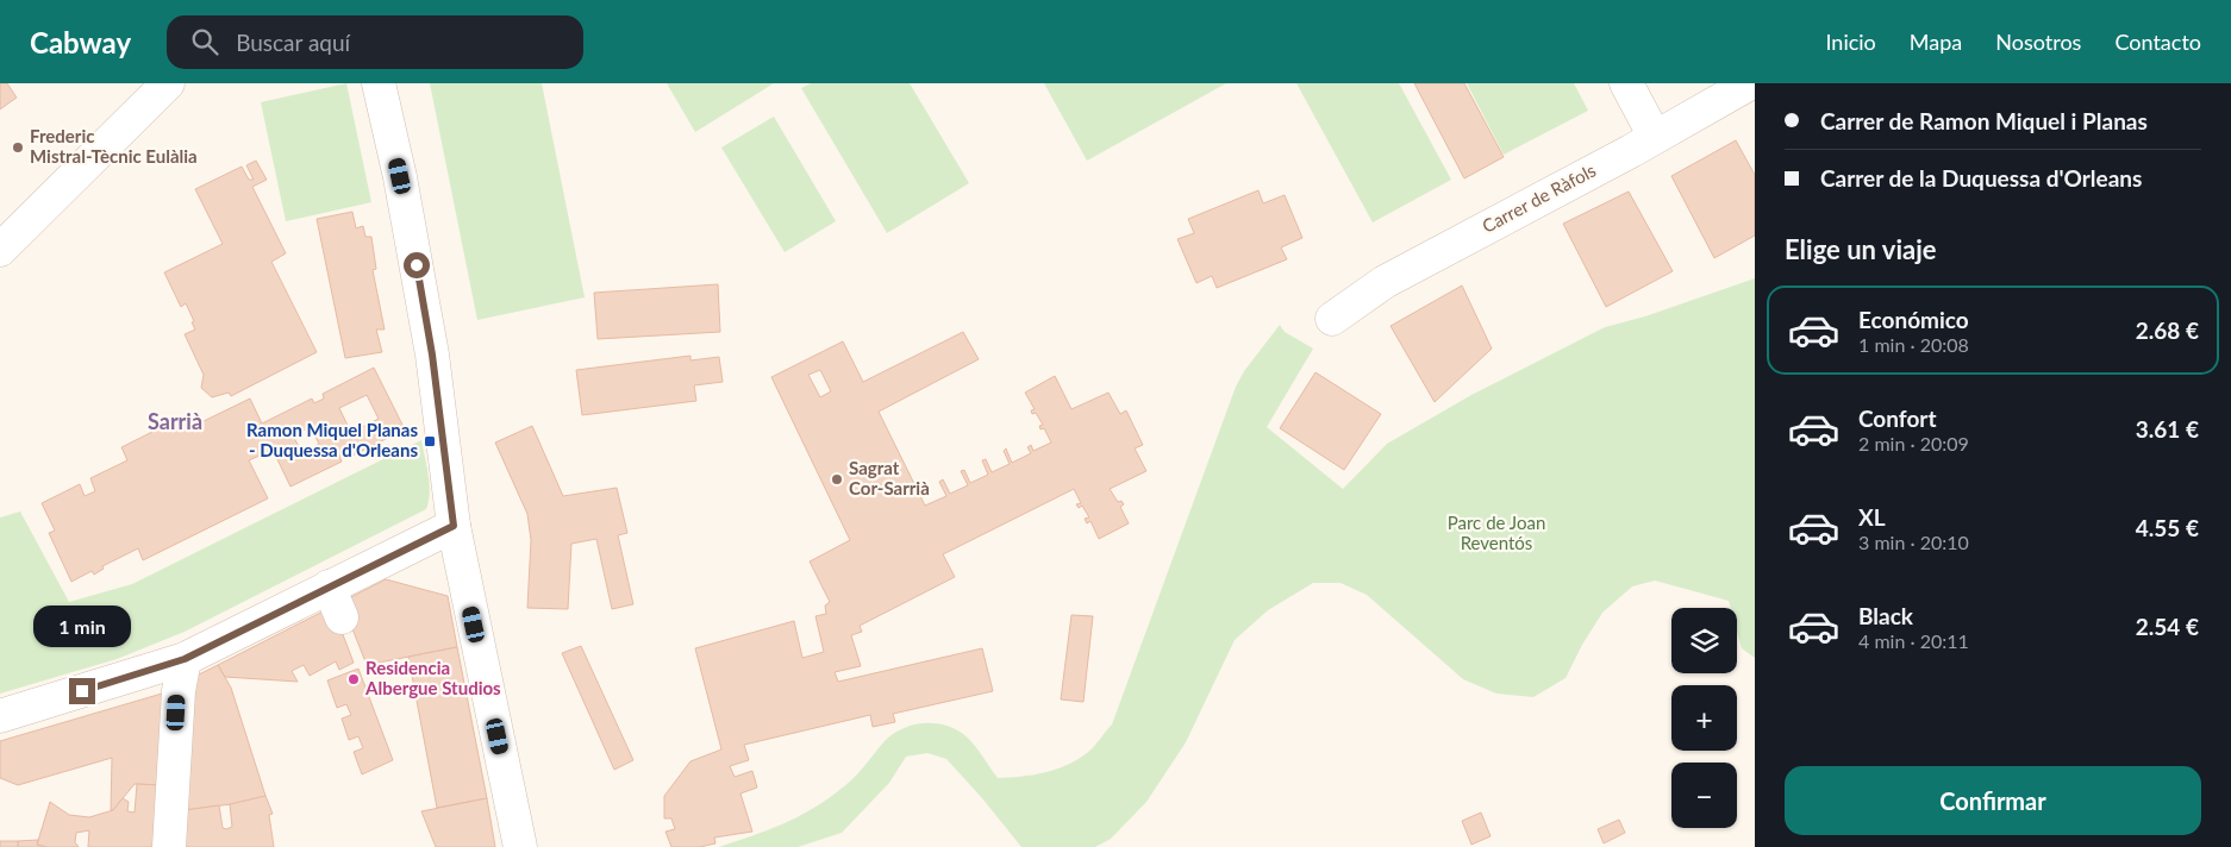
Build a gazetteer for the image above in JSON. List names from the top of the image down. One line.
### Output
{"streets":{"street":["Carrer de Ràfols"]},"districts":["Sarrià"],"parks":["Parc de Joan Reventós"],"places":{"other":["Frederic Mistral-Tècnic Eulàlia","Sagrat Cor-Sarrià","Residencia Albergue Studios"],"transit":["Ramon Miquel Planas - Duquessa d'Orleans"]},"page":{"header":"Cabway","search":"Buscar aquí","nav":["Inicio","Mapa","Nosotros","Contacto"],"banner":["Carrer de Ramon Miquel i Planas","Carrer de la Duquessa d'Orleans"],"heading":"Elige un viaje","list":[{"name":"Económico","note":"1 min · 20:08","value":"2.68 €"},{"name":"Confort","note":"2 min · 20:09","value":"3.61 €"},{"name":"XL","note":"3 min · 20:10","value":"4.55 €"},{"name":"Black","note":"4 min · 20:11","value":"2.54 €"}],"bubble":"1 min","map_buttons":["+","−"],"buttons":"Confirmar"}}
